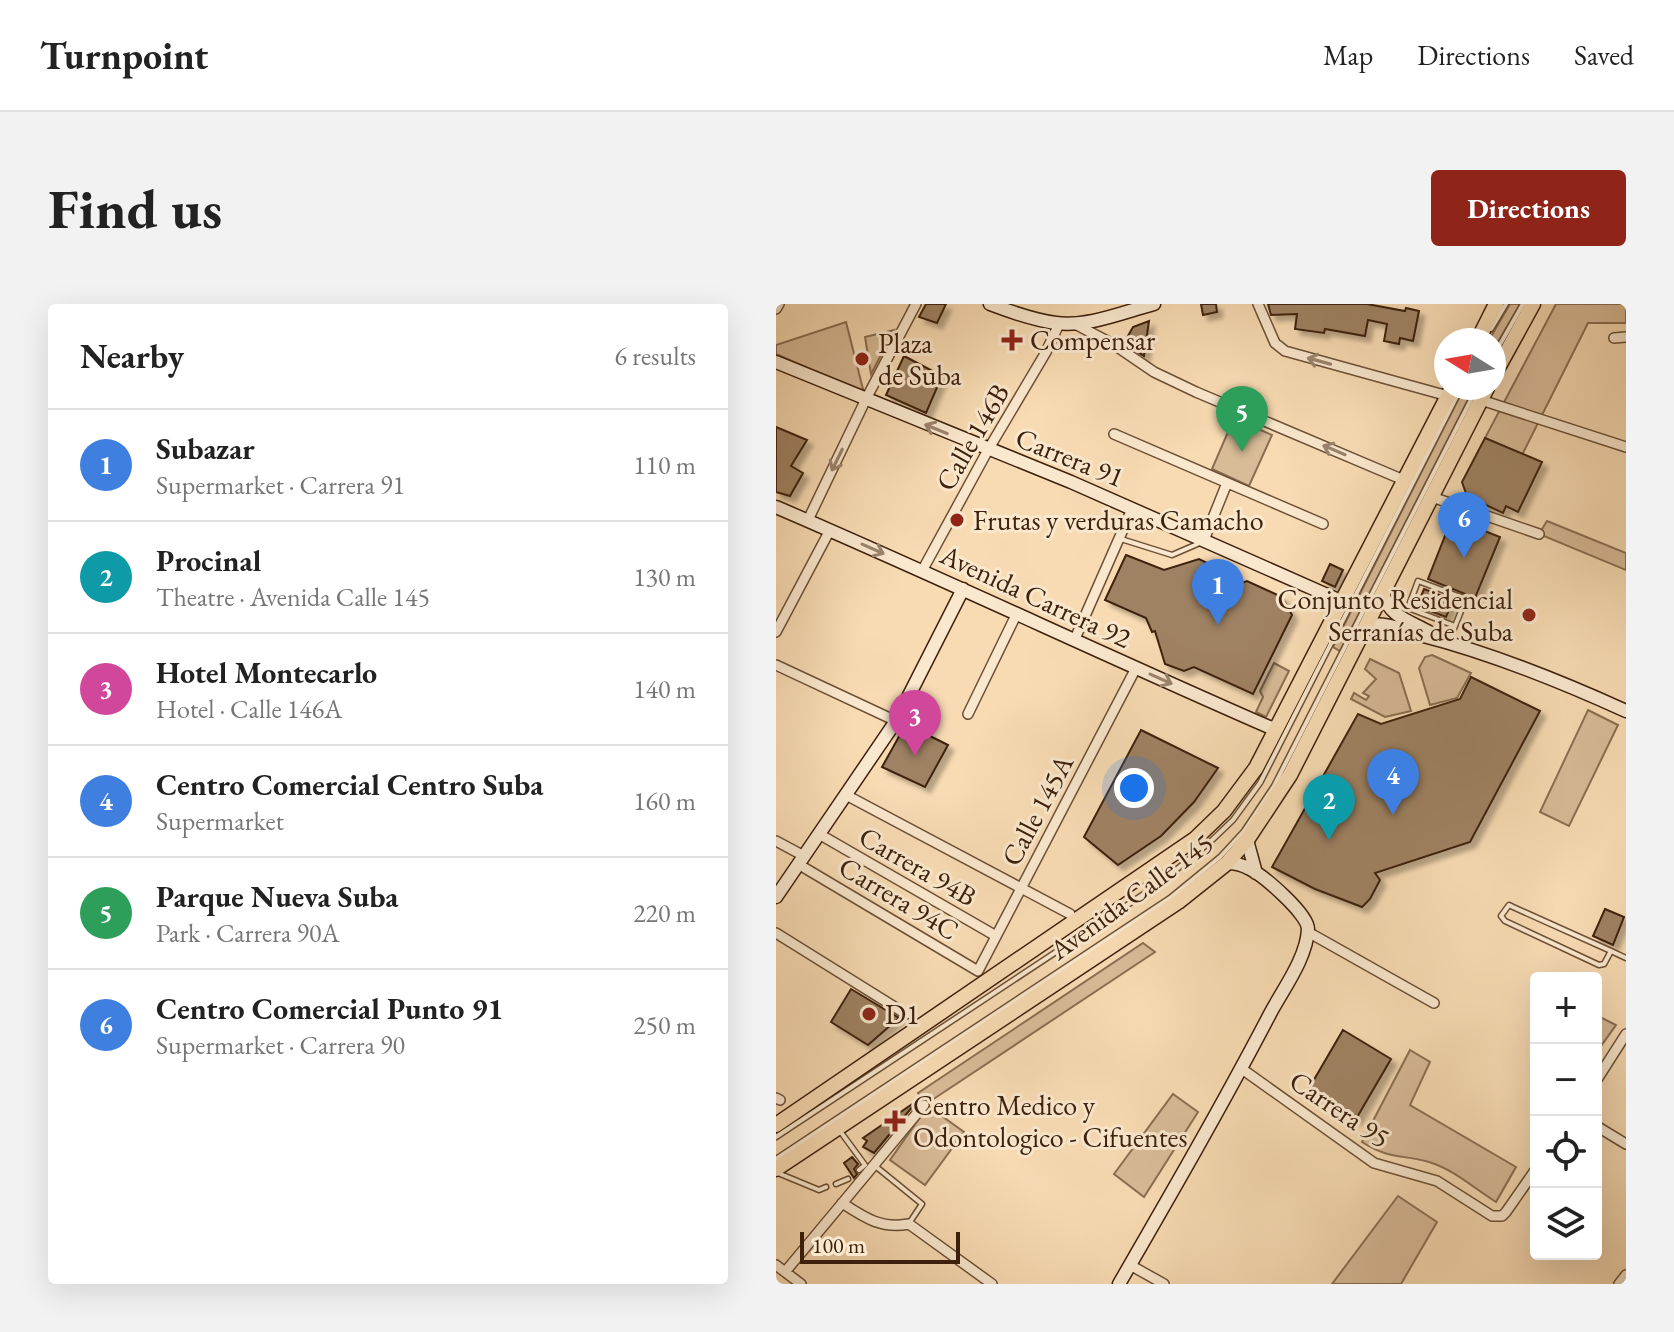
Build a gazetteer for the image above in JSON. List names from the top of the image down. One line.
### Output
{"streets":{"main road":["Carrera 91","Avenida Carrera 92","Avenida Calle 145"],"street":["Calle 146B","Calle 145A","Carrera 94B","Carrera 94C","Carrera 95"]},"crossings":[["Calle 146B","Carrera 91"],["Calle 146B","Avenida Carrera 92"],["Carrera 91","Avenida Calle 145"],["Avenida Carrera 92","Calle 145A"],["Avenida Carrera 92","Avenida Calle 145"],["Calle 145A","Carrera 94B"],["Calle 145A","Carrera 94C"]],"one_way":["Avenida Carrera 92"],"places":{"health":["Compensar","Centro Medico y Odontologico - Cifuentes"],"other":["Plaza de Suba","Frutas y verduras Camacho","Conjunto Residencial Serranías de Suba","D1"]},"scale_bar":"100 m","north":"left","page":{"header":"Turnpoint","nav":["Map","Directions","Saved"],"buttons":"Directions","title":"Find us","heading":["Nearby","6 results"],"pins":["5","6","1","3","4","2"],"list":[{"mark":"1","name":"Subazar","note":"Supermarket · Carrera 91","value":"110 m"},{"mark":"2","name":"Procinal","note":"Theatre · Avenida Calle 145","value":"130 m"},{"mark":"3","name":"Hotel Montecarlo","note":"Hotel · Calle 146A","value":"140 m"},{"mark":"4","name":"Centro Comercial Centro Suba","note":"Supermarket","value":"160 m"},{"mark":"5","name":"Parque Nueva Suba","note":"Park · Carrera 90A","value":"220 m"},{"mark":"6","name":"Centro Comercial Punto 91","note":"Supermarket · Carrera 90","value":"250 m"}],"map_buttons":["+","−"],"scale":"100 m"}}
